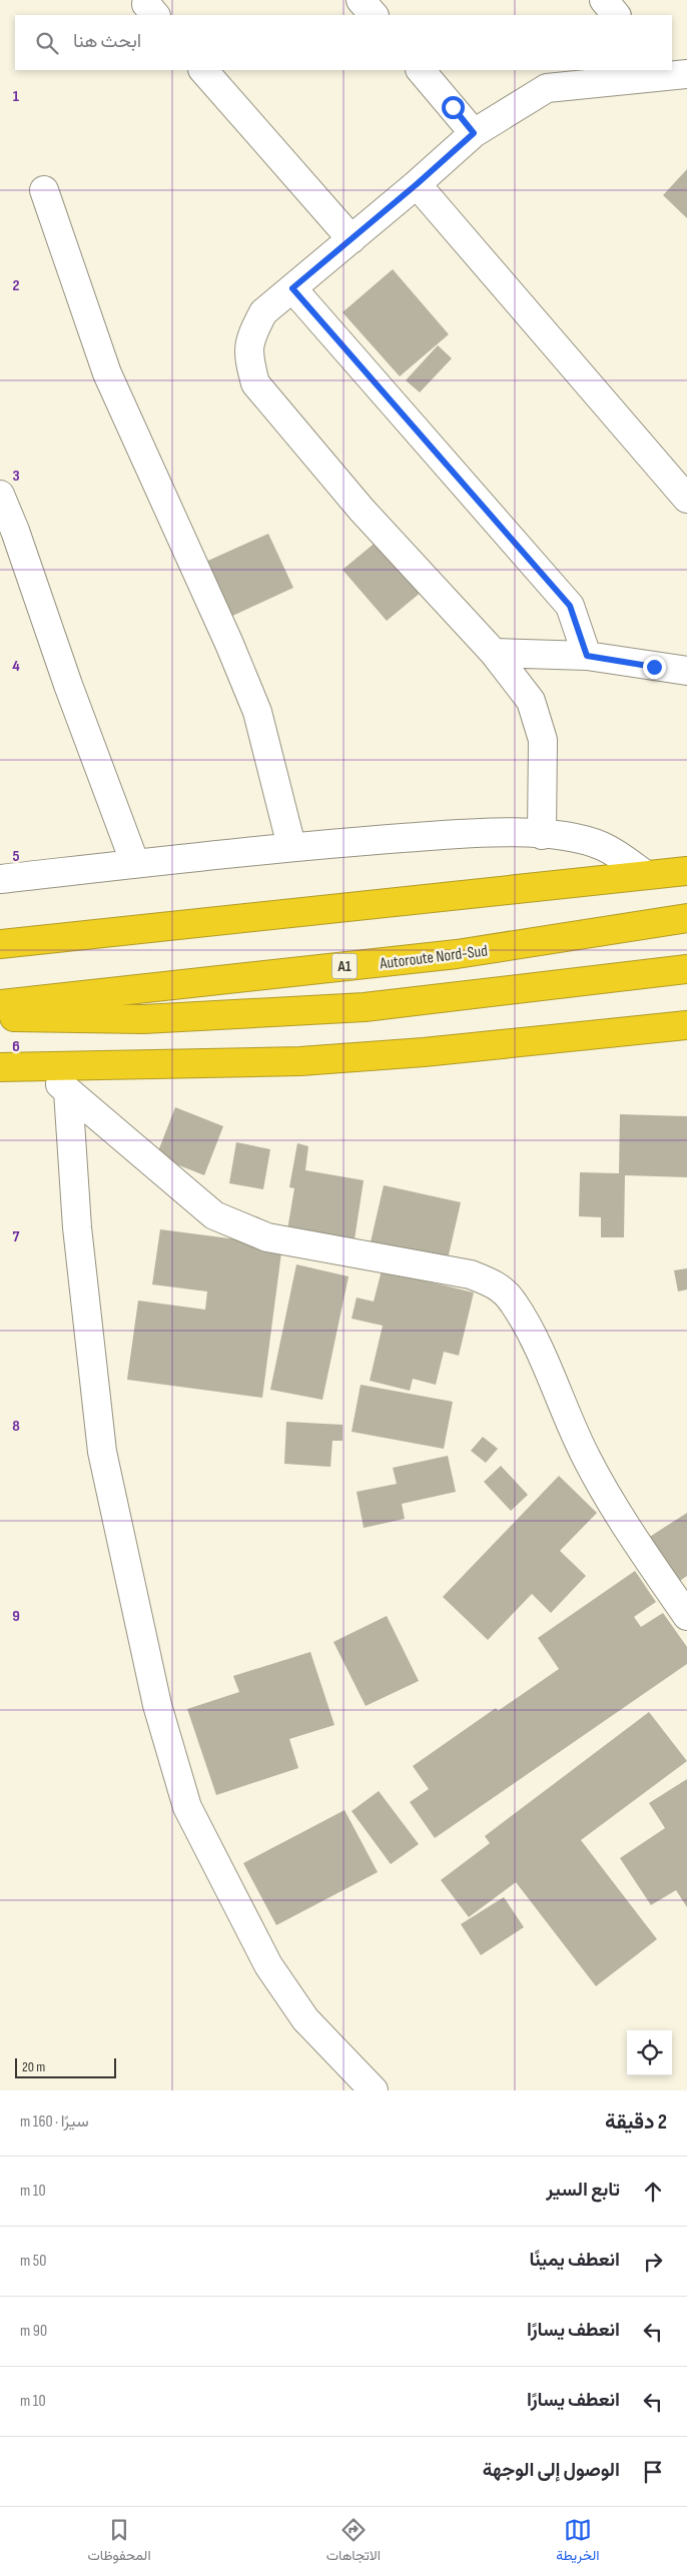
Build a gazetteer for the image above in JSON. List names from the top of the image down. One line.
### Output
{"streets":{"highway":["Autoroute Nord-Sud","A1"]},"scale_bar":"20 m","page":{"search":"ابحث هنا","scale":"20 m","heading":["2 دقيقة","سيرًا · 160 m"],"list":[["تابع السير","10 m"],["انعطف يمينًا","50 m"],["انعطف يسارًا","90 m"],["انعطف يسارًا","10 m"],"الوصول إلى الوجهة"],"nav":["الخريطة","الاتجاهات","المحفوظات"]},"grid":{"rows":["1","2","3","4","5","6","7","8","9"]}}
